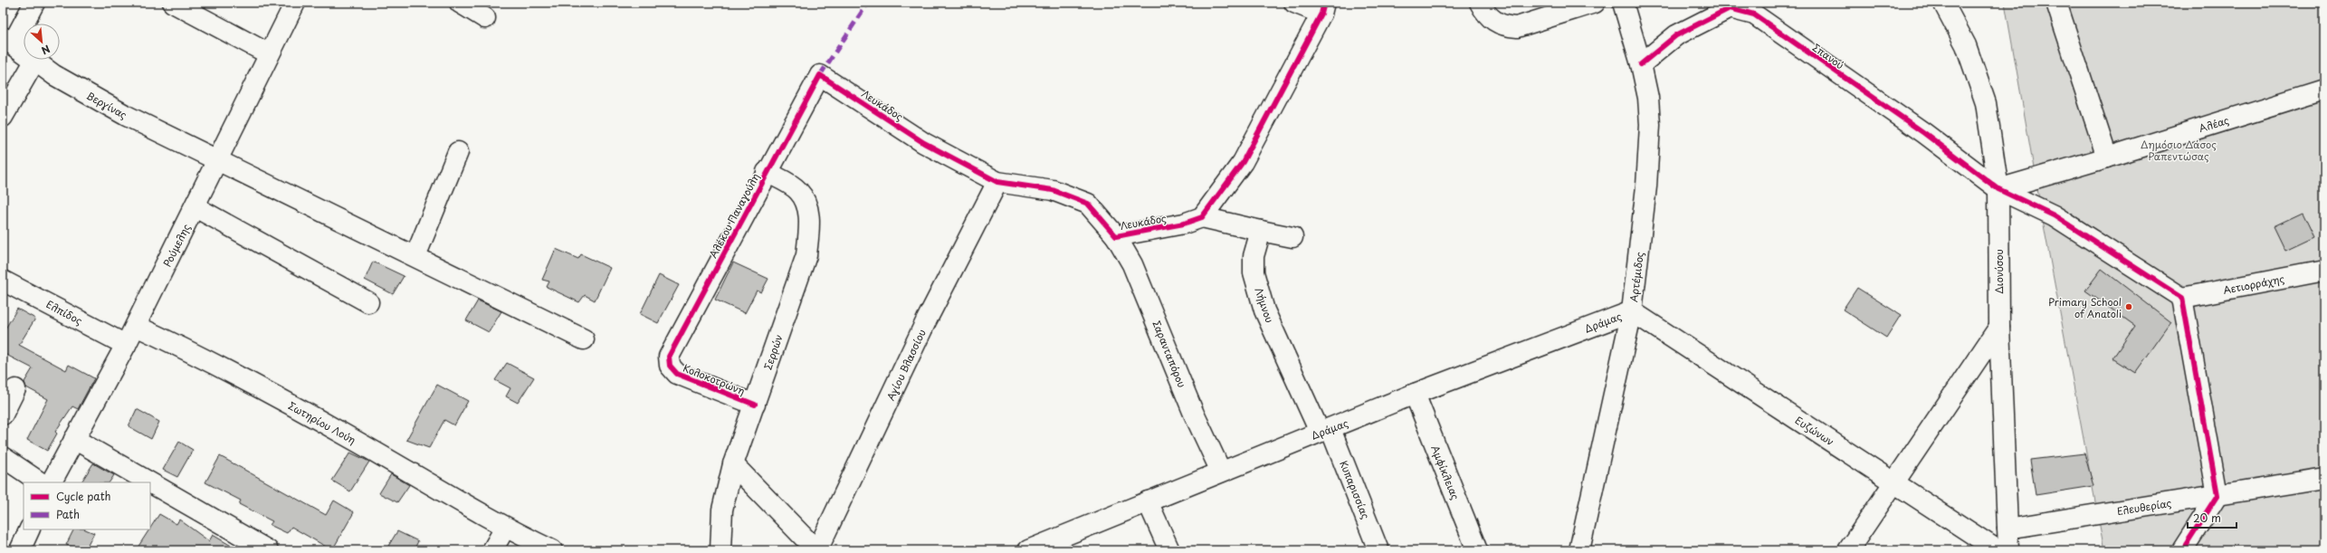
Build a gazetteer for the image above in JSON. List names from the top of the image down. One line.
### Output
{"streets":{"street":["Σπανού","Βεργίνας","Λευκάδος","Αλέας","Αλέκου Παναγούλη","Ρούμελης","Διονύσου","Αρτέμιδος","Αετιορράχης","Λήμνου","Ελπίδος","Δράμας","Σερρών","Σαρανταπόρου","Αγίου Βλασσίου","Κολοκοτρώνη","Σωτηρίου Λούη","Ευζώνων","Αμφίκλειας","Κυπαρισσίας","Ελευθερίας"]},"crossings":[["Σπανού","Αλέας"],["Σπανού","Διονύσου"],["Σπανού","Αρτέμιδος"],["Σπανού","Αετιορράχης"],["Βεργίνας","Ρούμελης"],["Λευκάδος","Αλέκου Παναγούλη"],["Λευκάδος","Σαρανταπόρου"],["Λευκάδος","Αγίου Βλασσίου"],["Αλέας","Διονύσου"],["Αλέκου Παναγούλη","Σερρών"],["Αλέκου Παναγούλη","Κολοκοτρώνη"],["Ρούμελης","Ελπίδος"],["Ρούμελης","Σωτηρίου Λούη"],["Διονύσου","Ελευθερίας"],["Αρτέμιδος","Δράμας"],["Αρτέμιδος","Ευζώνων"],["Λήμνου","Δράμας"],["Λήμνου","Κυπαρισσίας"],["Δράμας","Σαρανταπόρου"],["Δράμας","Ευζώνων"],["Δράμας","Αμφίκλειας"],["Δράμας","Κυπαρισσίας"],["Σερρών","Κολοκοτρώνη"]],"parks":["Δημόσιο Δάσος Ραπεντώσας"],"places":["Primary School of Anatoli"],"legend":["Cycle path","Path"],"scale_bar":"20 m","north":"bottom right"}
